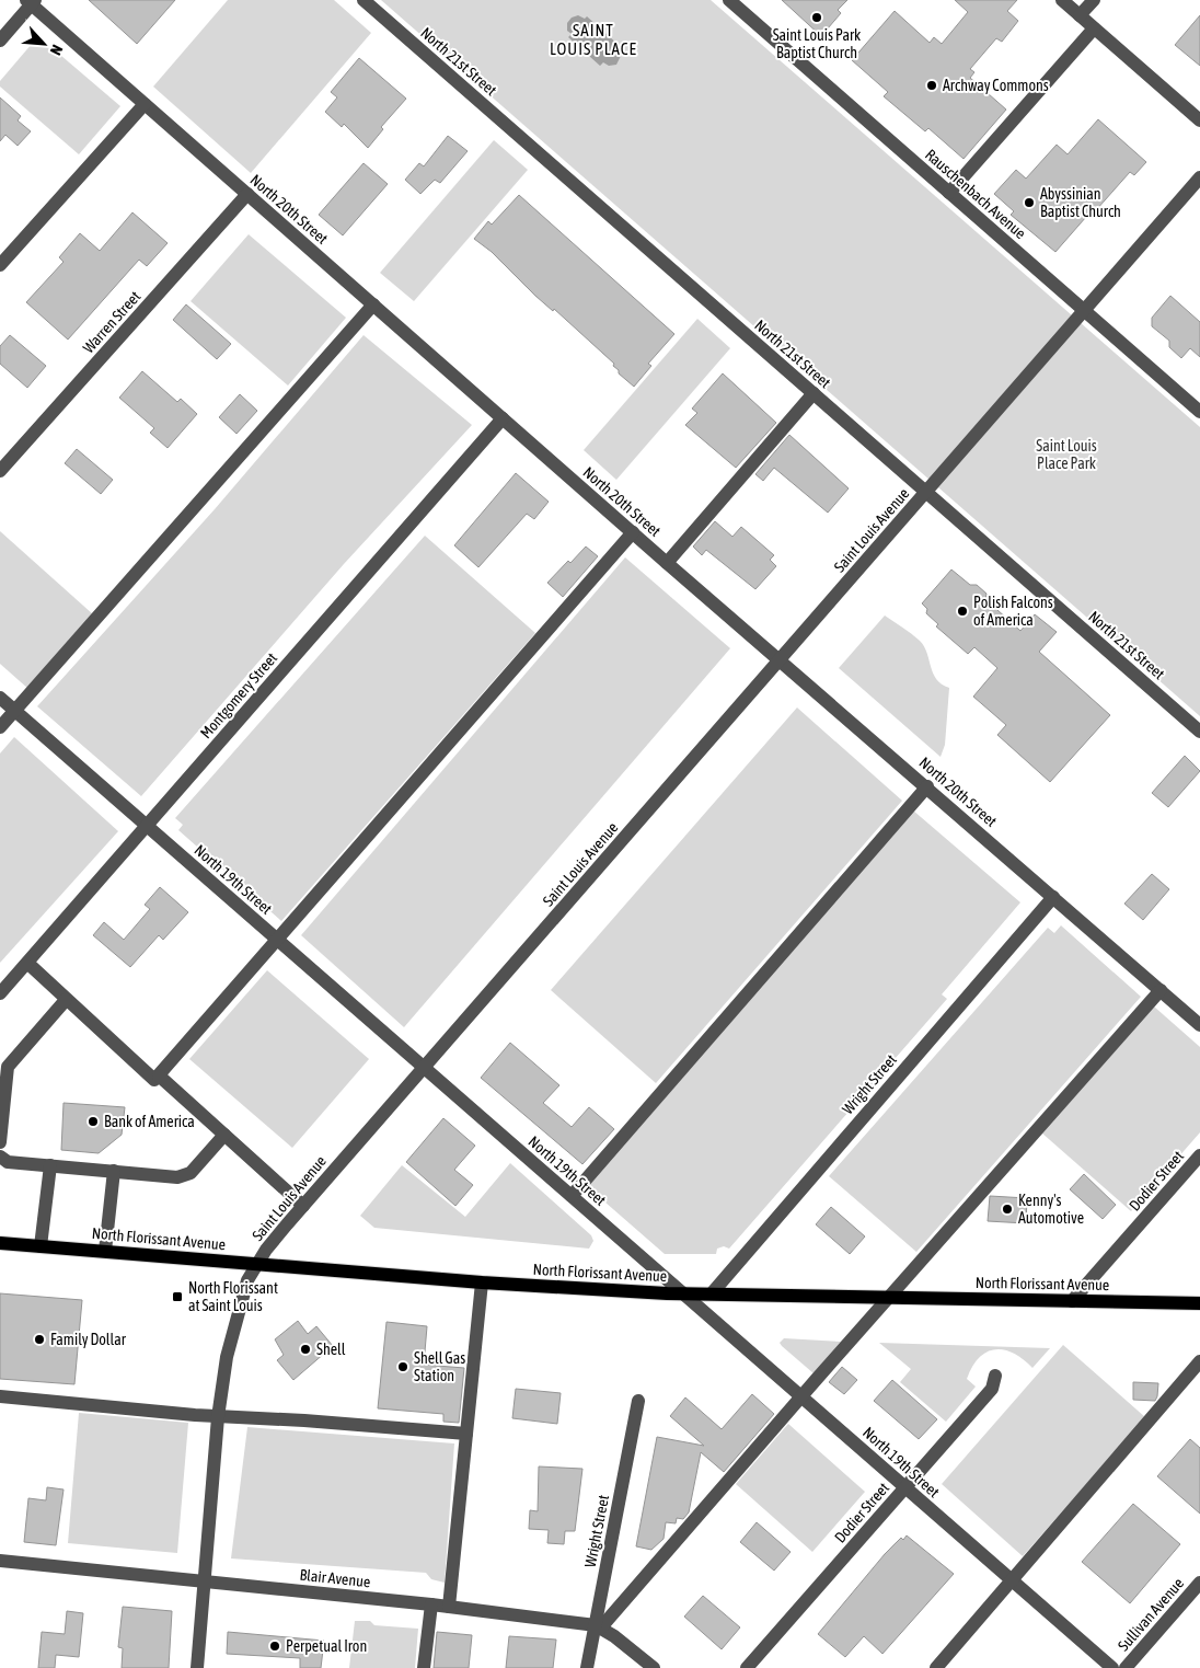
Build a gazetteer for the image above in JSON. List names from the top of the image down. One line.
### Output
{"streets":{"main road":["North Florissant Avenue"],"street":["North 21st Street","Rauschenbach Avenue","North 20th Street","Warren Street","Saint Louis Avenue","Montgomery Street","North 19th Street","Wright Street","Dodier Street","Blair Avenue","Sullivan Avenue"]},"crossings":[["North 21st Street","Saint Louis Avenue"],["Rauschenbach Avenue","Saint Louis Avenue"],["North 20th Street","Warren Street"],["North 20th Street","Saint Louis Avenue"],["North 20th Street","Montgomery Street"],["North 20th Street","Wright Street"],["Saint Louis Avenue","North 19th Street"],["Saint Louis Avenue","North Florissant Avenue"],["Saint Louis Avenue","Blair Avenue"],["Montgomery Street","North 19th Street"],["North 19th Street","Dodier Street"],["North 19th Street","North Florissant Avenue"],["Wright Street","North Florissant Avenue"],["Wright Street","Blair Avenue"],["Dodier Street","North Florissant Avenue"]],"districts":["SAINT LOUIS PLACE"],"parks":["Saint Louis Place Park"],"places":{"other":["Saint Louis Park Baptist Church","Archway Commons","Abyssinian Baptist Church","Polish Falcons of America","Bank of America","Kenny's Automotive","Family Dollar","Shell","Shell Gas Station","Perpetual Iron"],"transit":["North Florissant at Saint Louis"]},"north":"bottom right"}
